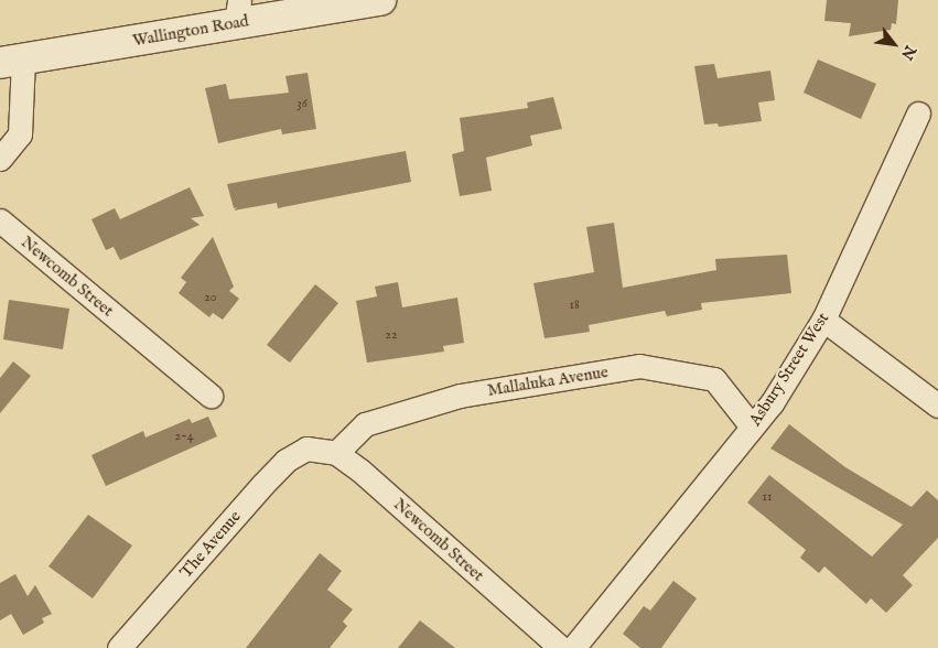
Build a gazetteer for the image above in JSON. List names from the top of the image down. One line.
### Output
{"streets":{"street":["Wallington Road","Newcomb Street","Asbury Street West","Mallaluka Avenue","The Avenue"]},"crossings":[["Newcomb Street","Mallaluka Avenue"],["Newcomb Street","The Avenue"],["Asbury Street West","Mallaluka Avenue"]],"house_numbers":["36","20","18","22","2-4","11"],"north":"bottom right"}
